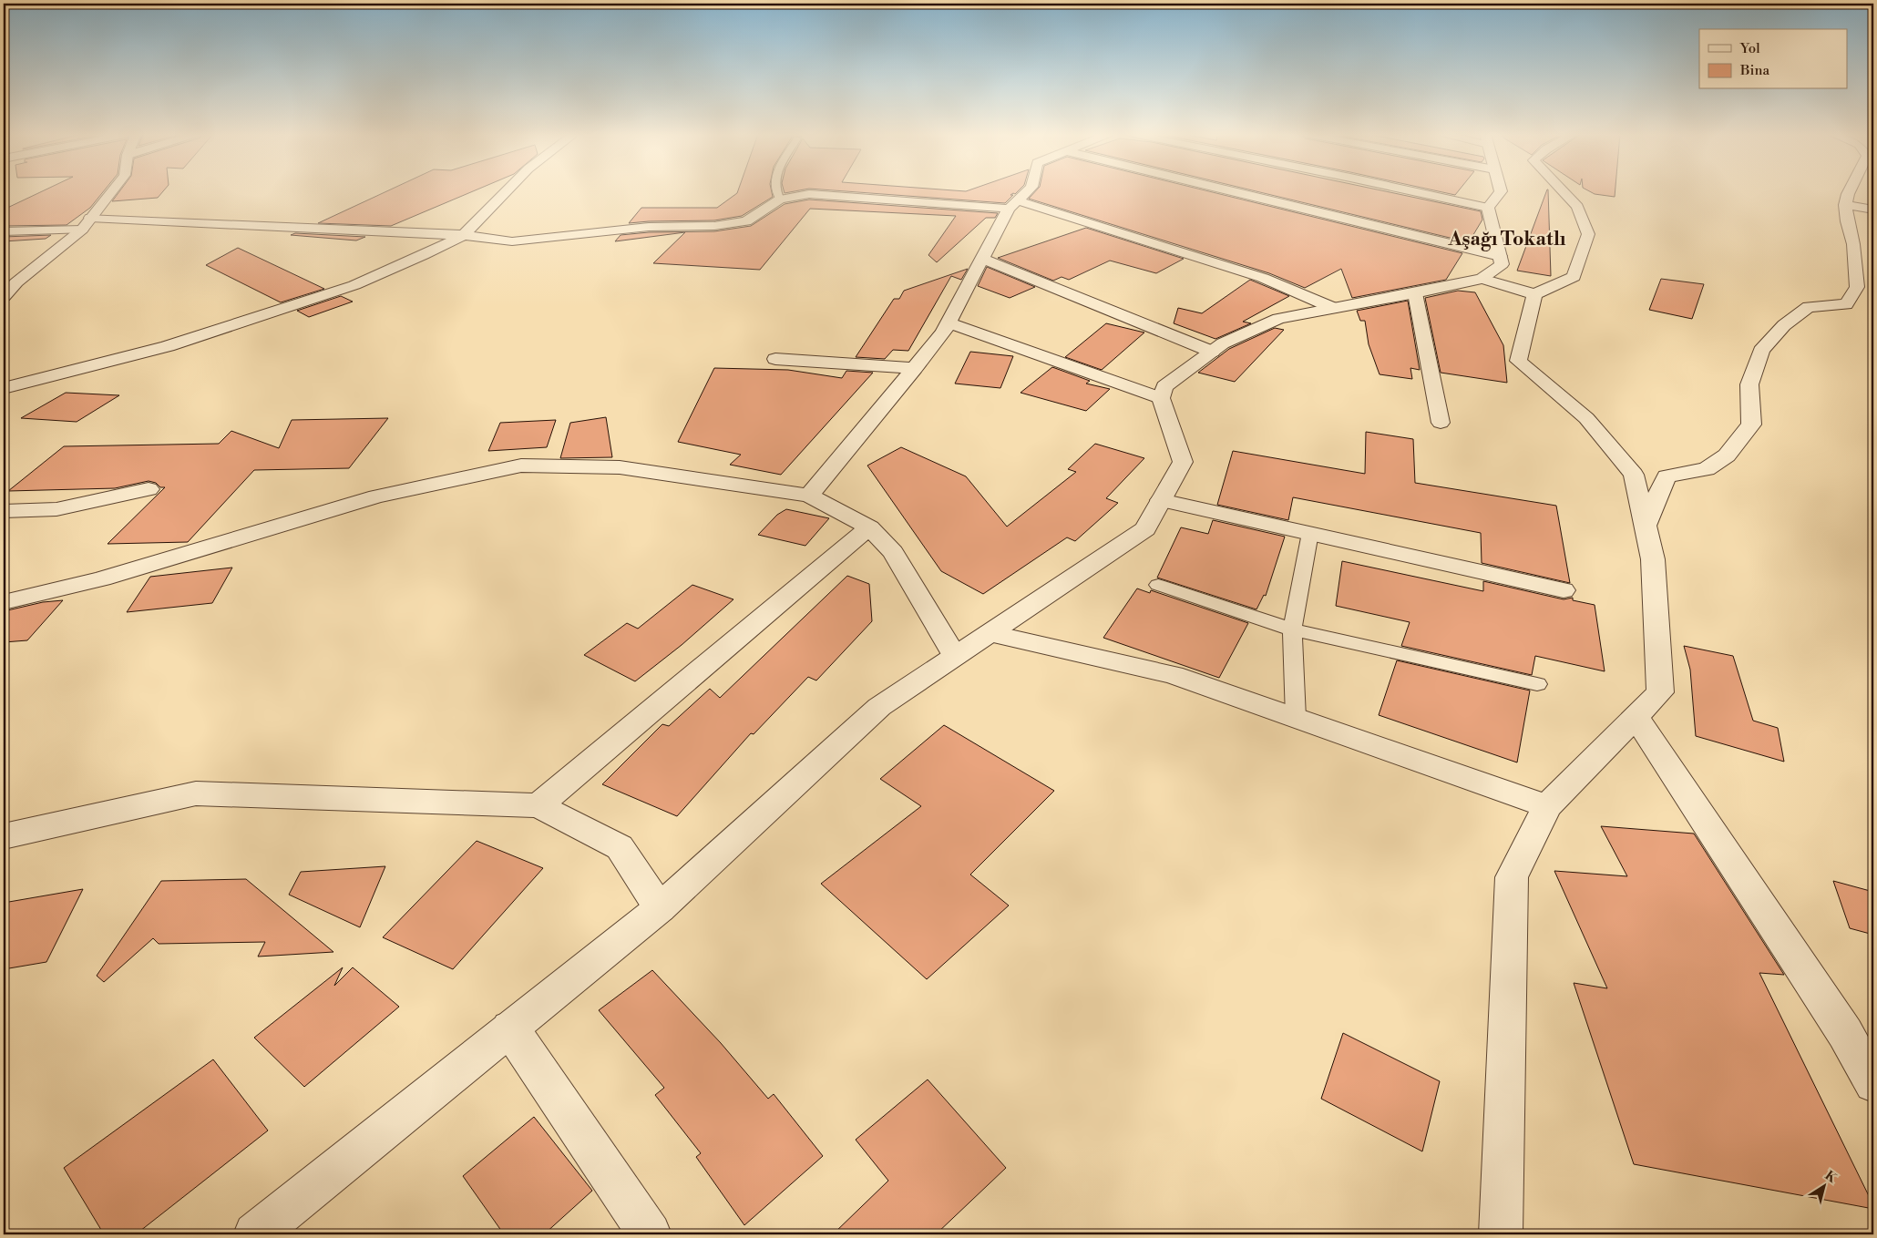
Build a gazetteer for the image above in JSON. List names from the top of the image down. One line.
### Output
{"districts":["Aşağı Tokatlı"],"legend":["Yol","Bina"],"north":"top right"}
